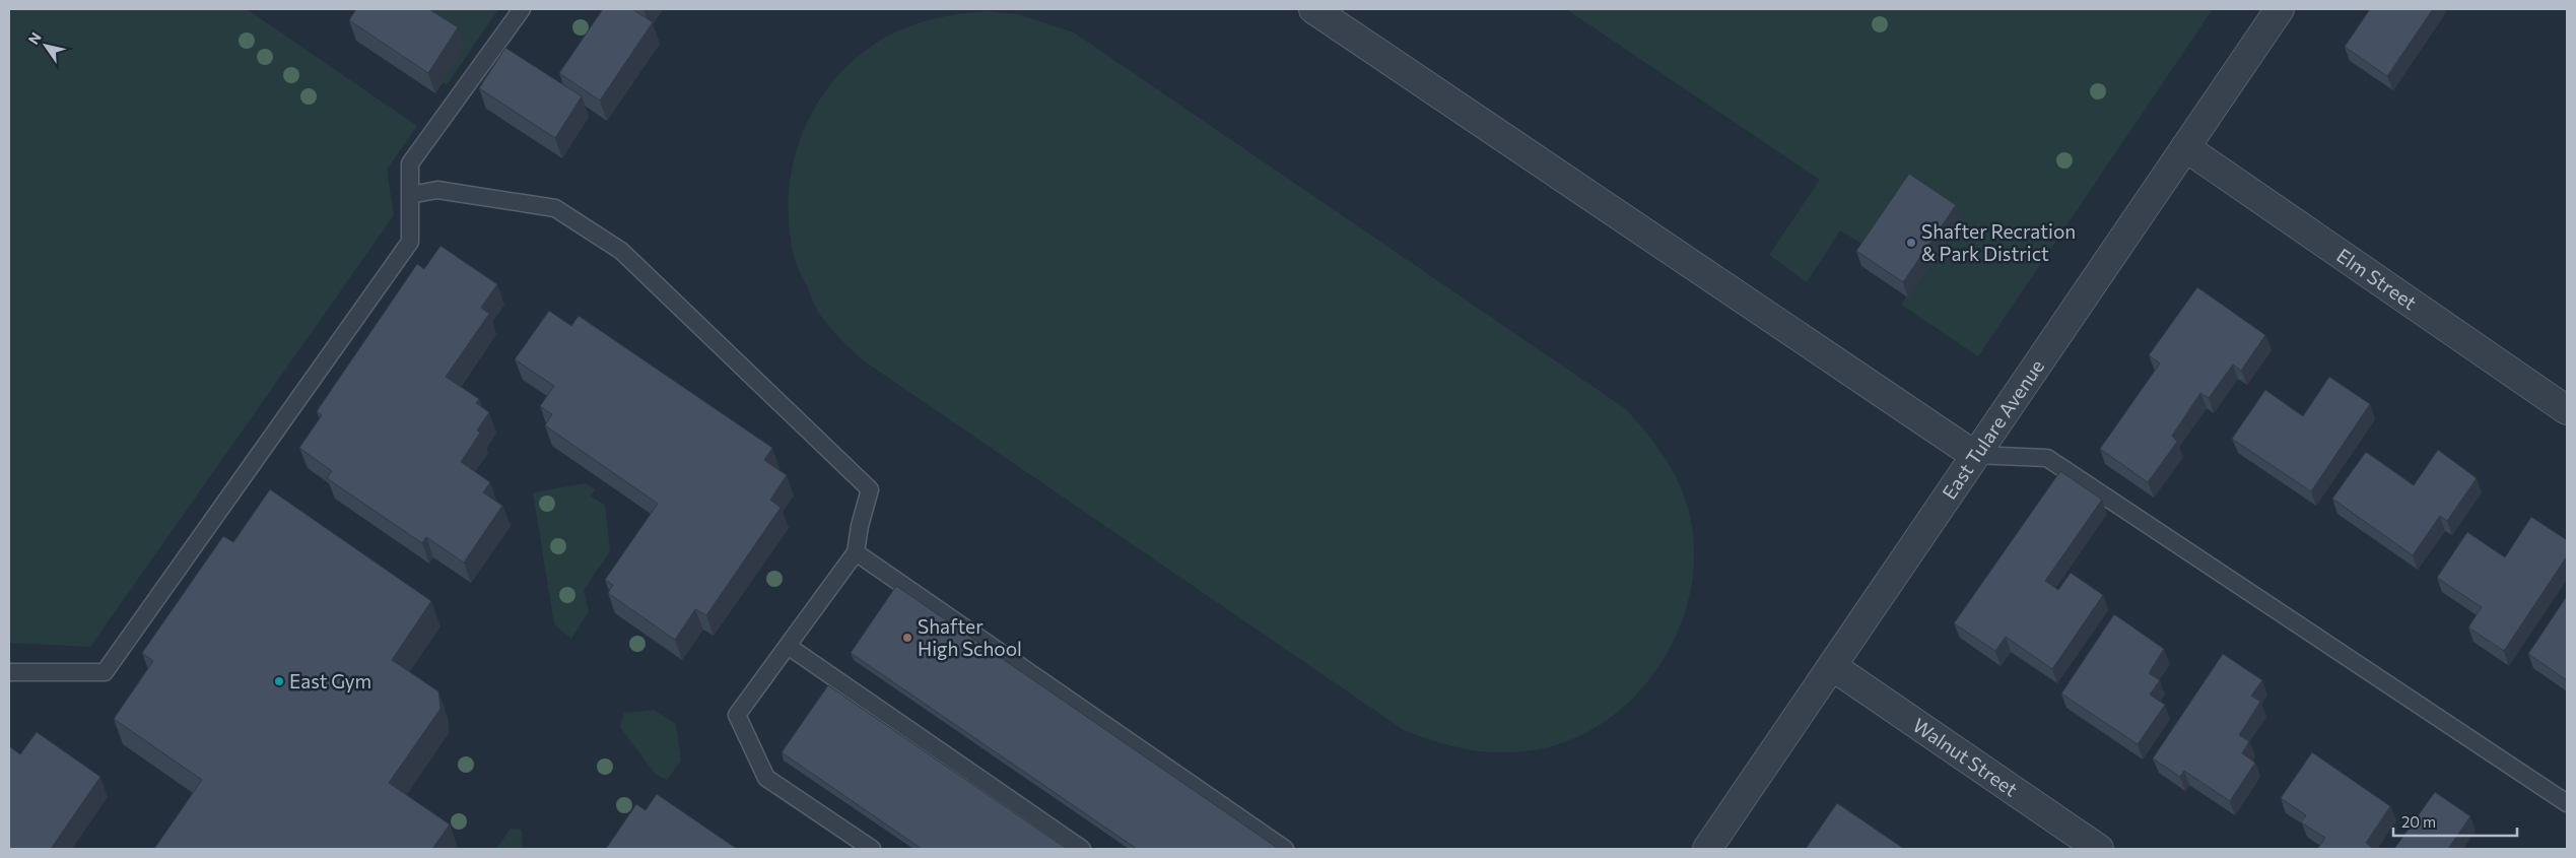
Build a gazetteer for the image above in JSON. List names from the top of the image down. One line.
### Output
{"streets":{"street":["Elm Street","East Tulare Avenue","Walnut Street"]},"crossings":[["Elm Street","East Tulare Avenue"],["East Tulare Avenue","Walnut Street"]],"places":["Shafter Recration & Park District","Shafter High School","East Gym"],"scale_bar":"20 m","north":"top left"}
